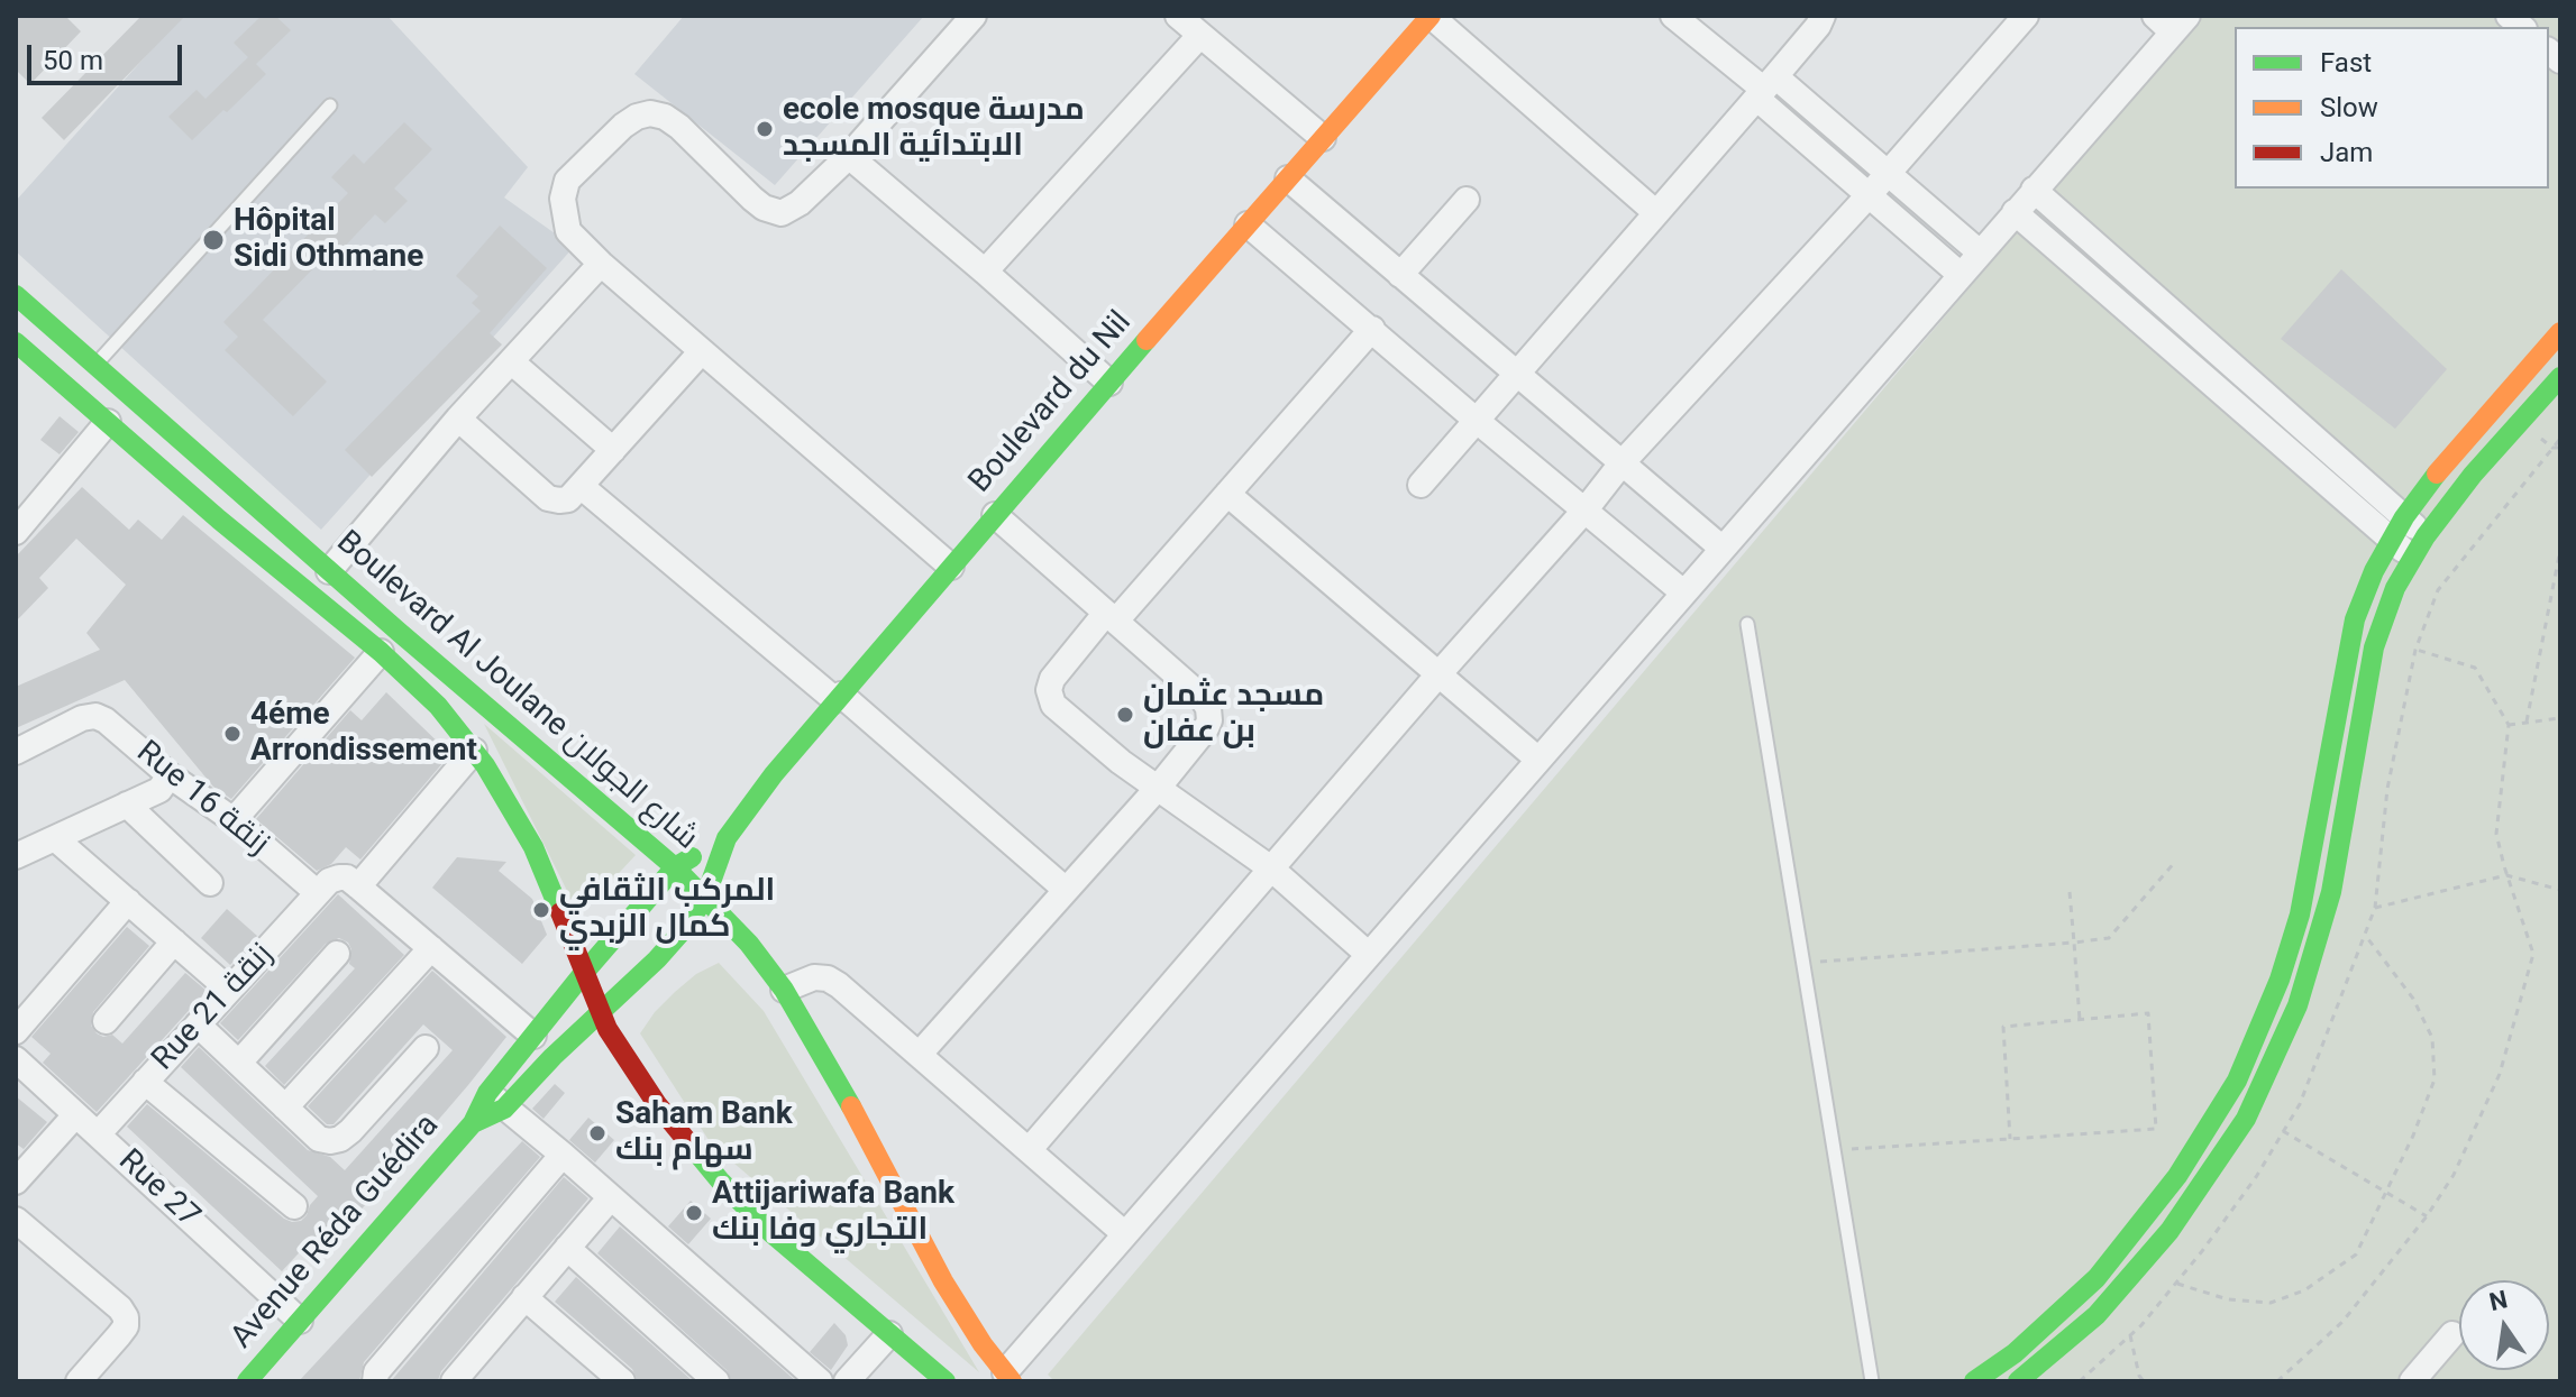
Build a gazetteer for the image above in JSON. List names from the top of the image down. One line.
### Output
{"streets":{"street":["Boulevard du Nil","Boulevard Al Joulane شارع الجولان","Rue 16 زنقة","Rue 21 زنقة","Rue 27","Avenue Réda Guédira"]},"crossings":[["Boulevard du Nil","Boulevard Al Joulane شارع الجولان"],["Boulevard du Nil","Avenue Réda Guédira"],["Boulevard Al Joulane شارع الجولان","Avenue Réda Guédira"],["Rue 16 زنقة","Rue 21 زنقة"],["Rue 21 زنقة","Rue 27"],["Rue 27","Avenue Réda Guédira"]],"places":["ecole mosque مدرسة الابتدائية المسجد","Hôpital Sidi Othmane","مسجد عثمان بن عفان","4éme Arrondissement","المركب الثقافي كمال الزبدي","Saham Bank سهام بنك","Attijariwafa Bank التجاري وفا بنك"],"legend":["Fast","Slow","Jam"],"scale_bar":"50 m","north":"top"}
